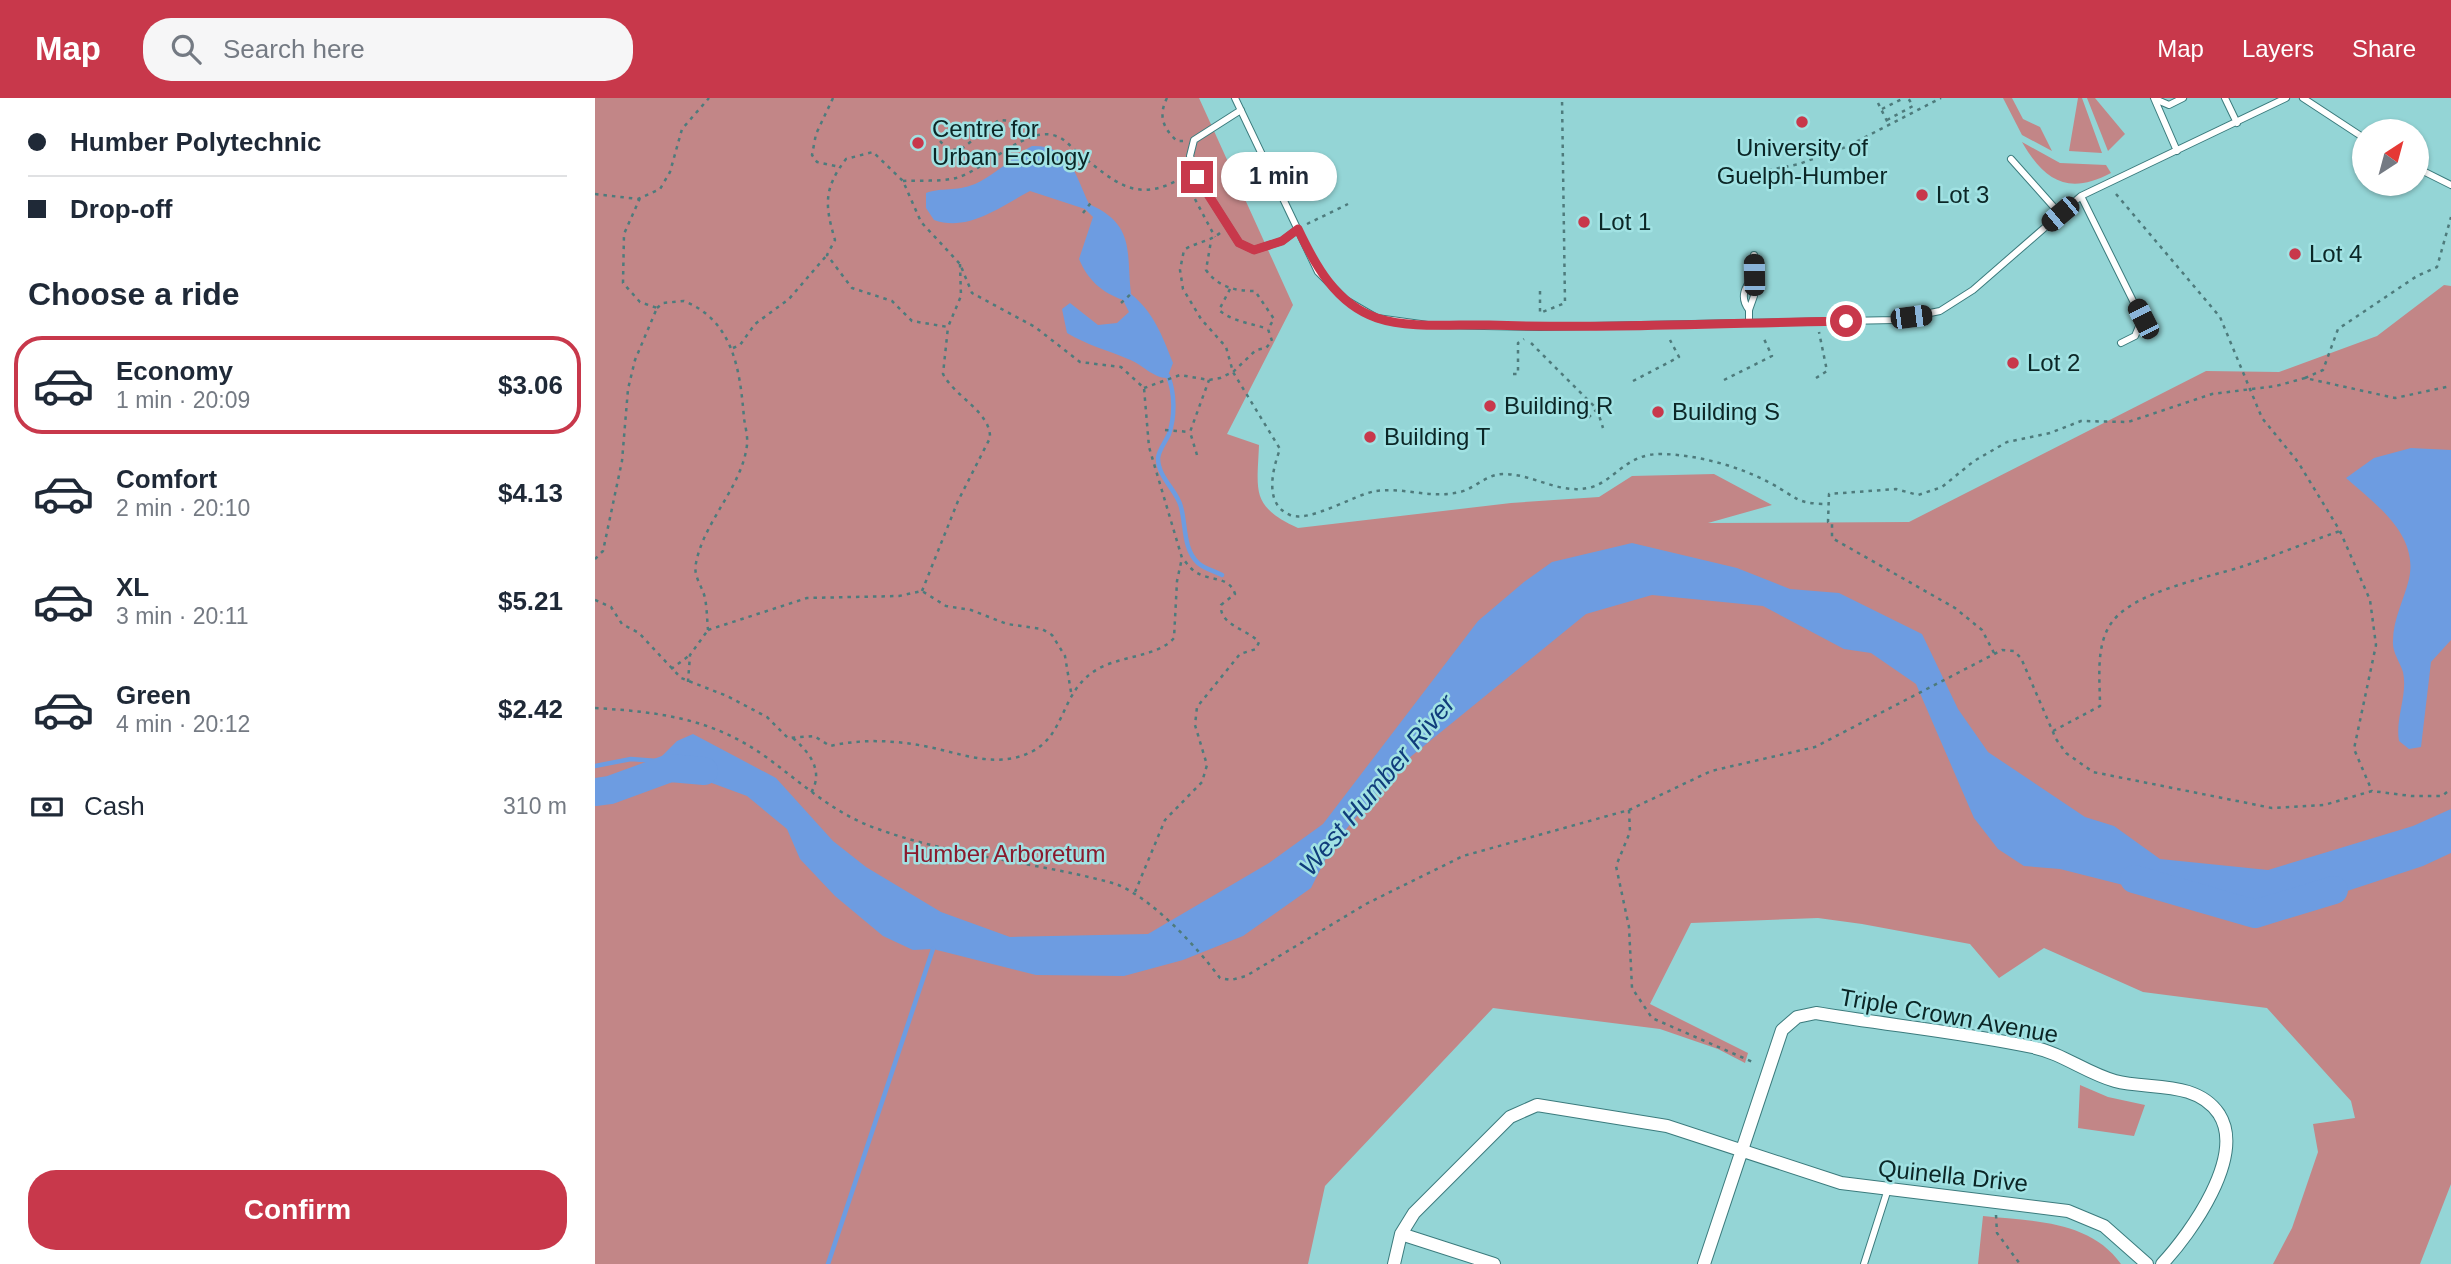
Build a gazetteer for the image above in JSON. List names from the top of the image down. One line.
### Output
{"streets":{"street":["Triple Crown Avenue","Quinella Drive"]},"crossings":[["Triple Crown Avenue","Quinella Drive"]],"water":["West Humber River"],"parks":["Humber Arboretum"],"places":["University of Guelph-Humber","Centre for Urban Ecology","Lot 3","Lot 1","Lot 4","Lot 2","Building R","Building S","Building T"],"north":"top right","page":{"header":"Map","search":"Search here","nav":["Map","Layers","Share"],"banner":["Humber Polytechnic","Drop-off"],"bubble":"1 min","heading":"Choose a ride","list":[{"name":"Economy","note":"1 min · 20:09","value":"$3.06"},{"name":"Comfort","note":"2 min · 20:10","value":"$4.13"},{"name":"XL","note":"3 min · 20:11","value":"$5.21"},{"name":"Green","note":"4 min · 20:12","value":"$2.42"}],"pay":["Cash","310 m"],"buttons":"Confirm"}}
